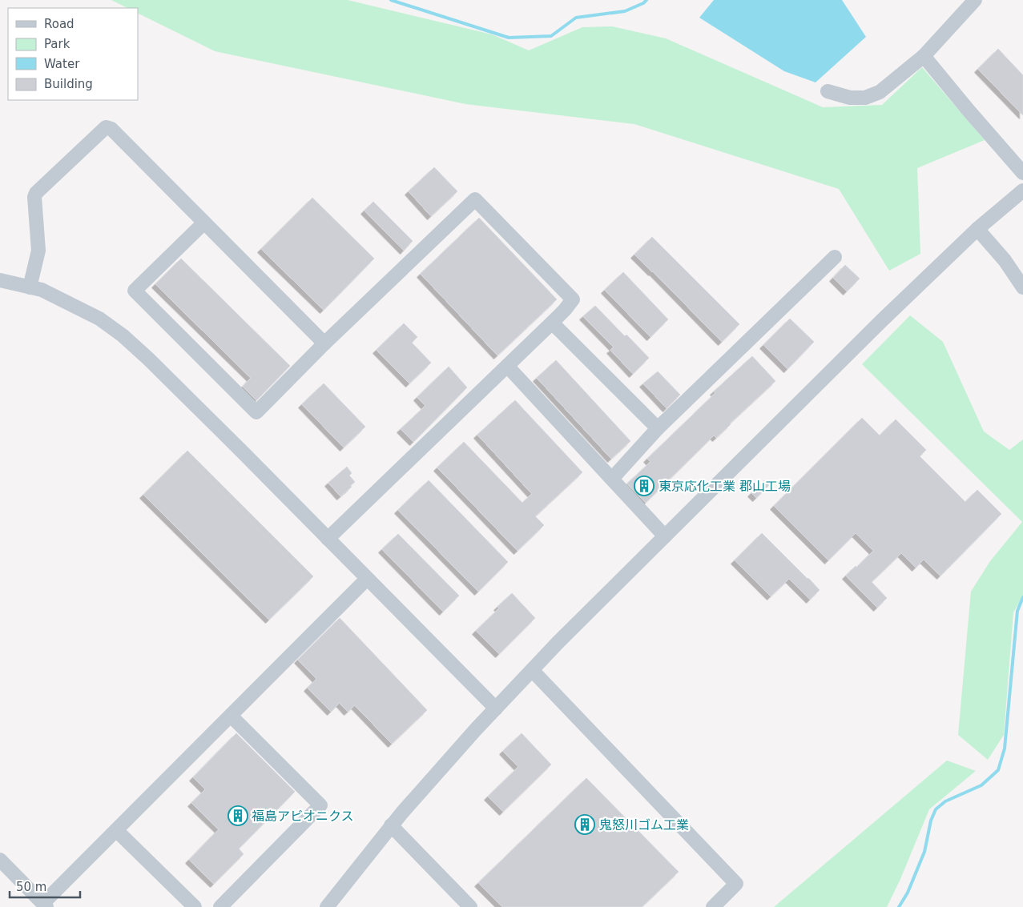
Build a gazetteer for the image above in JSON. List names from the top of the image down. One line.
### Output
{"places":{"building":["東京応化工業 郡山工場","福島アビオニクス","鬼怒川ゴム工業"]},"legend":["Road","Park","Water","Building"],"scale_bar":"50 m"}
